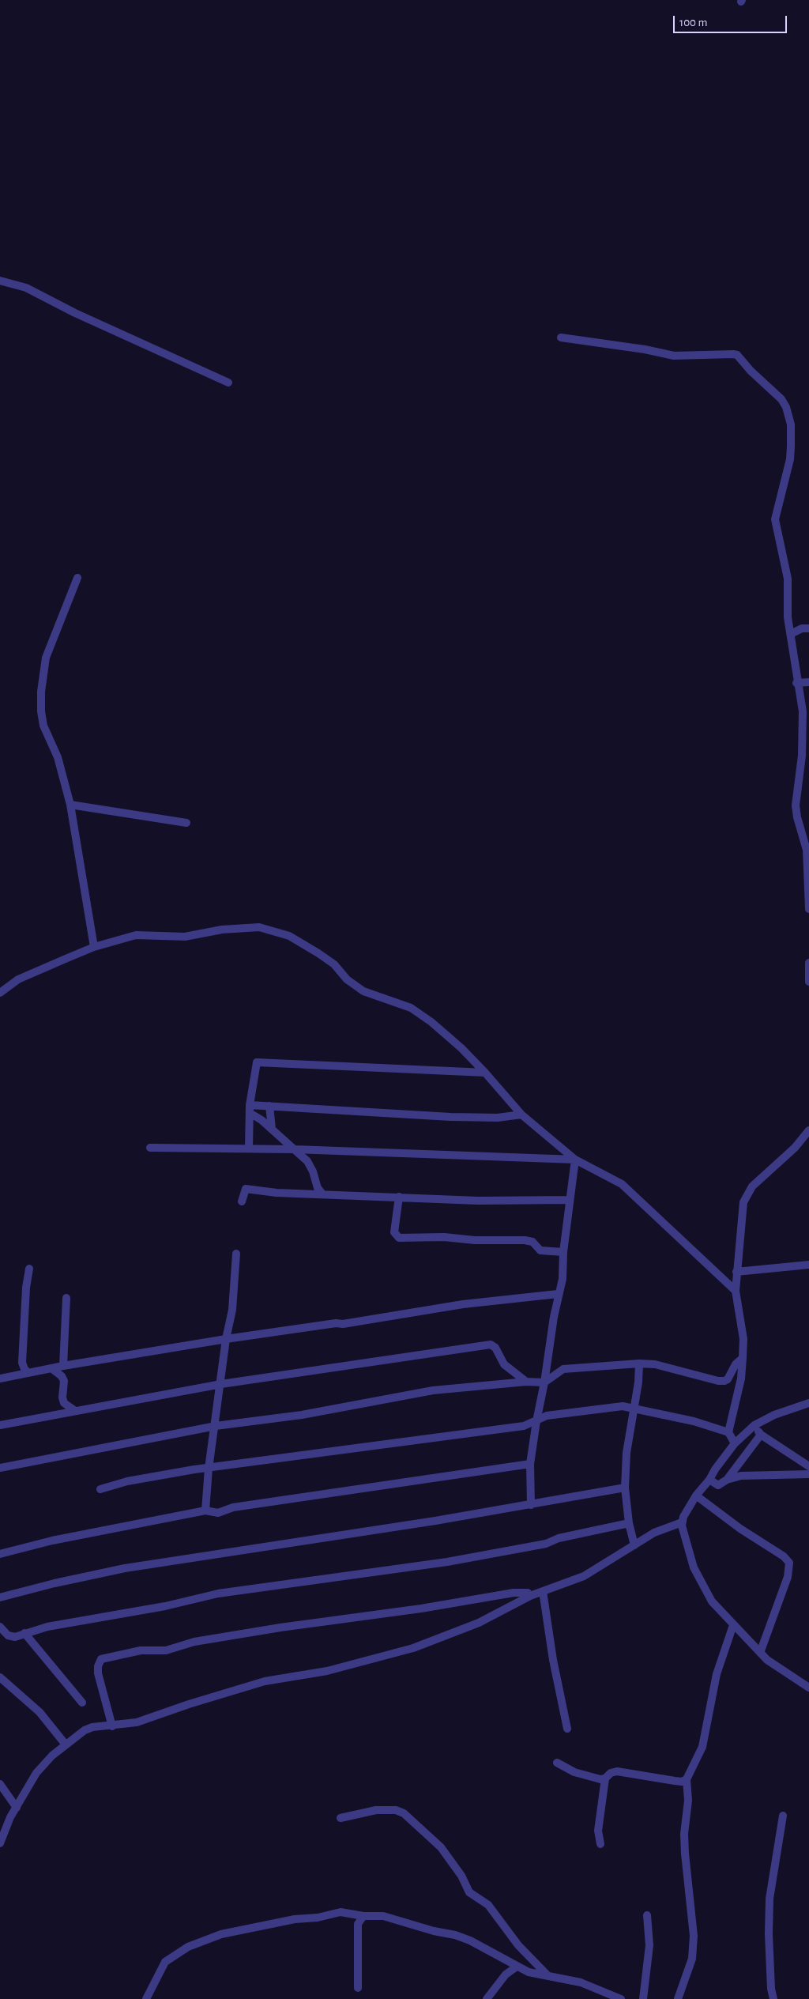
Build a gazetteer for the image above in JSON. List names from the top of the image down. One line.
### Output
{"scale_bar":"100 m"}
